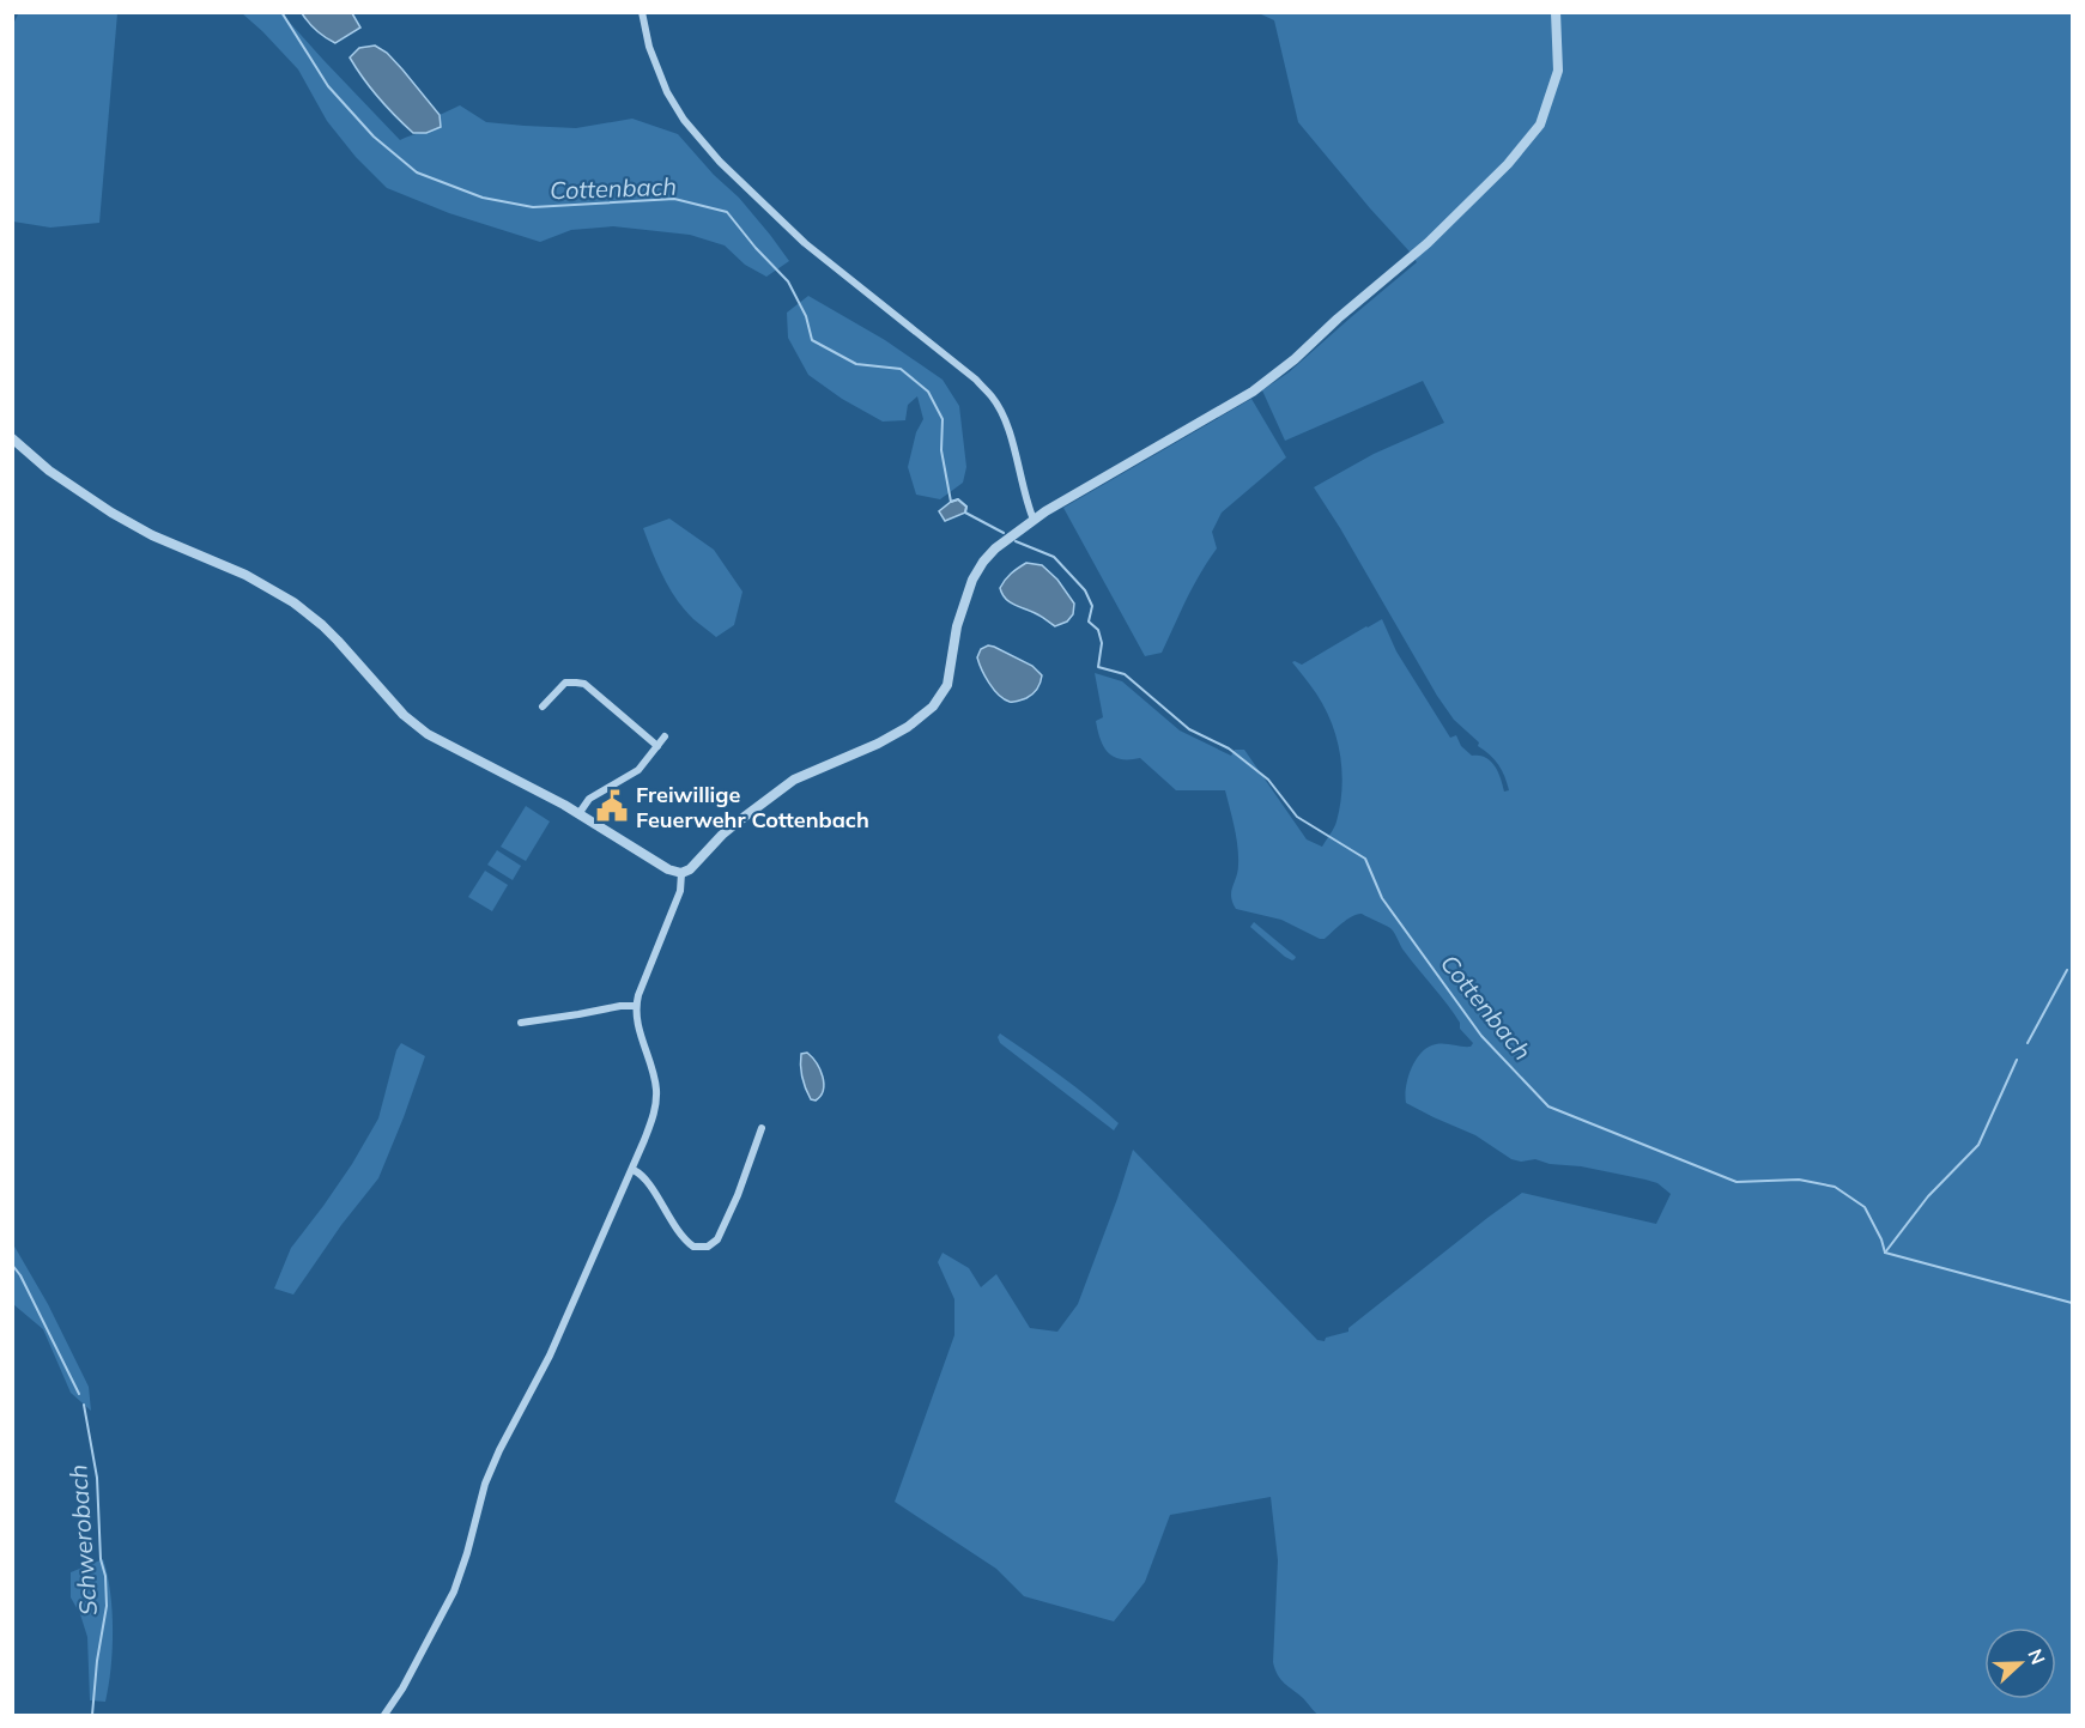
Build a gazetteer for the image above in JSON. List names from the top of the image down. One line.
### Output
{"water":["Cottenbach","Schwerobach"],"places":{"public building":["Freiwillige Feuerwehr Cottenbach"]},"north":"right"}
